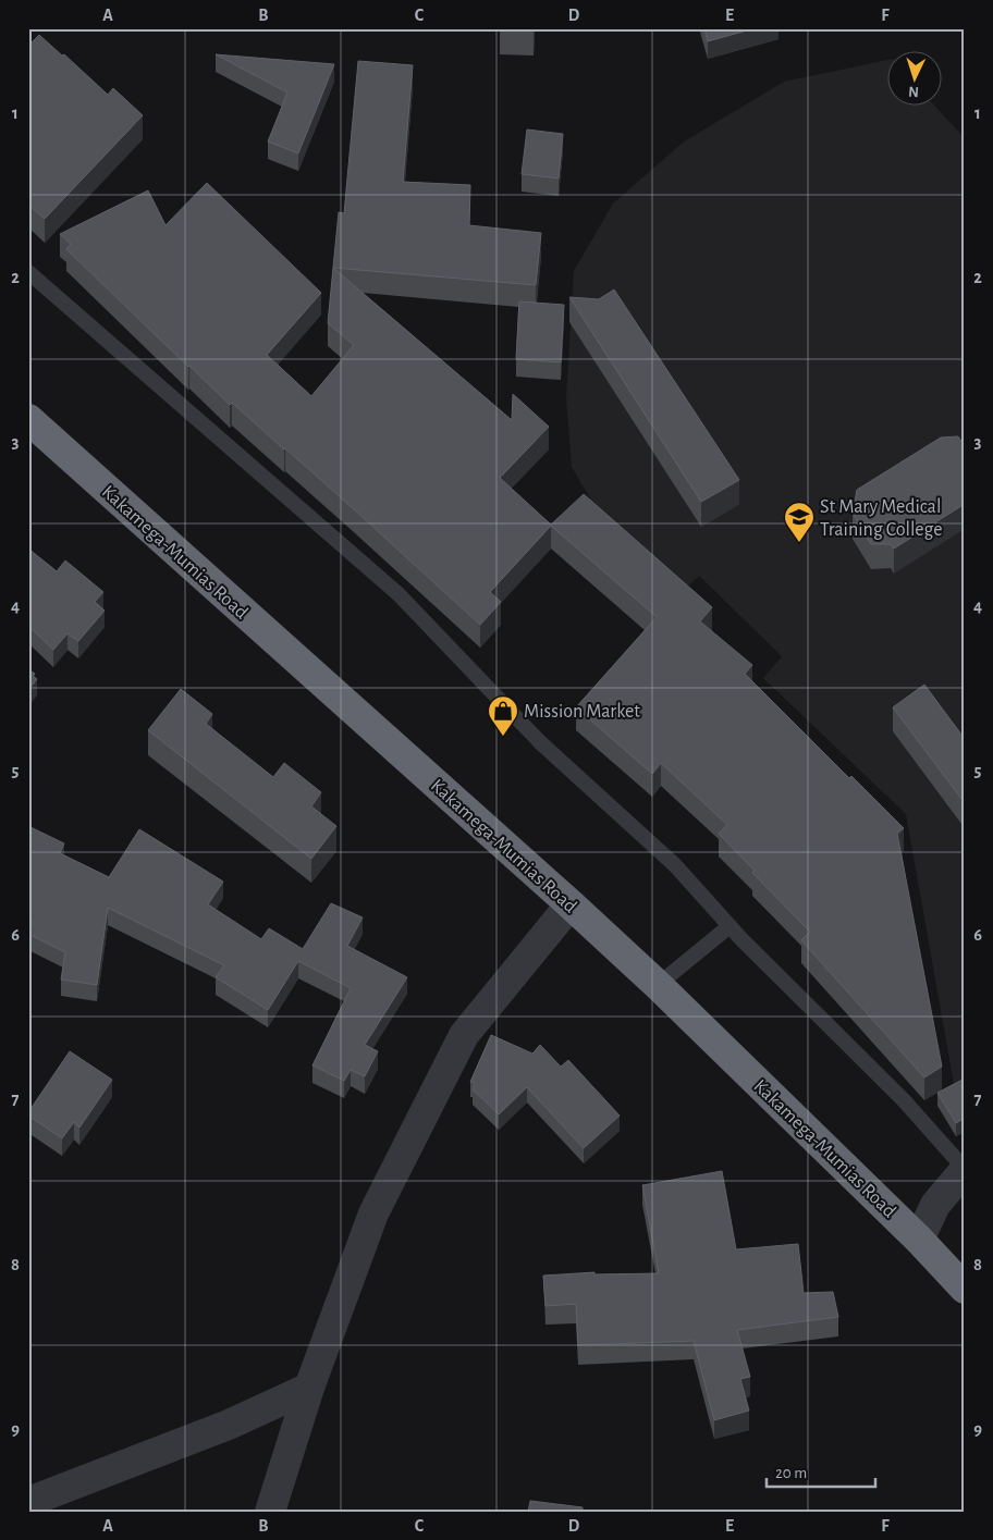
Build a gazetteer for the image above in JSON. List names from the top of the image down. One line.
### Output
{"streets":{"highway":["Kakamega-Mumias Road"]},"places":{"school or university":["St Mary Medical Training College"],"shop":["Mission Market"]},"scale_bar":"20 m","north":"bottom","grid":{"columns":["A","B","C","D","E","F"],"rows":["1","2","3","4","5","6","7","8","9"]}}
